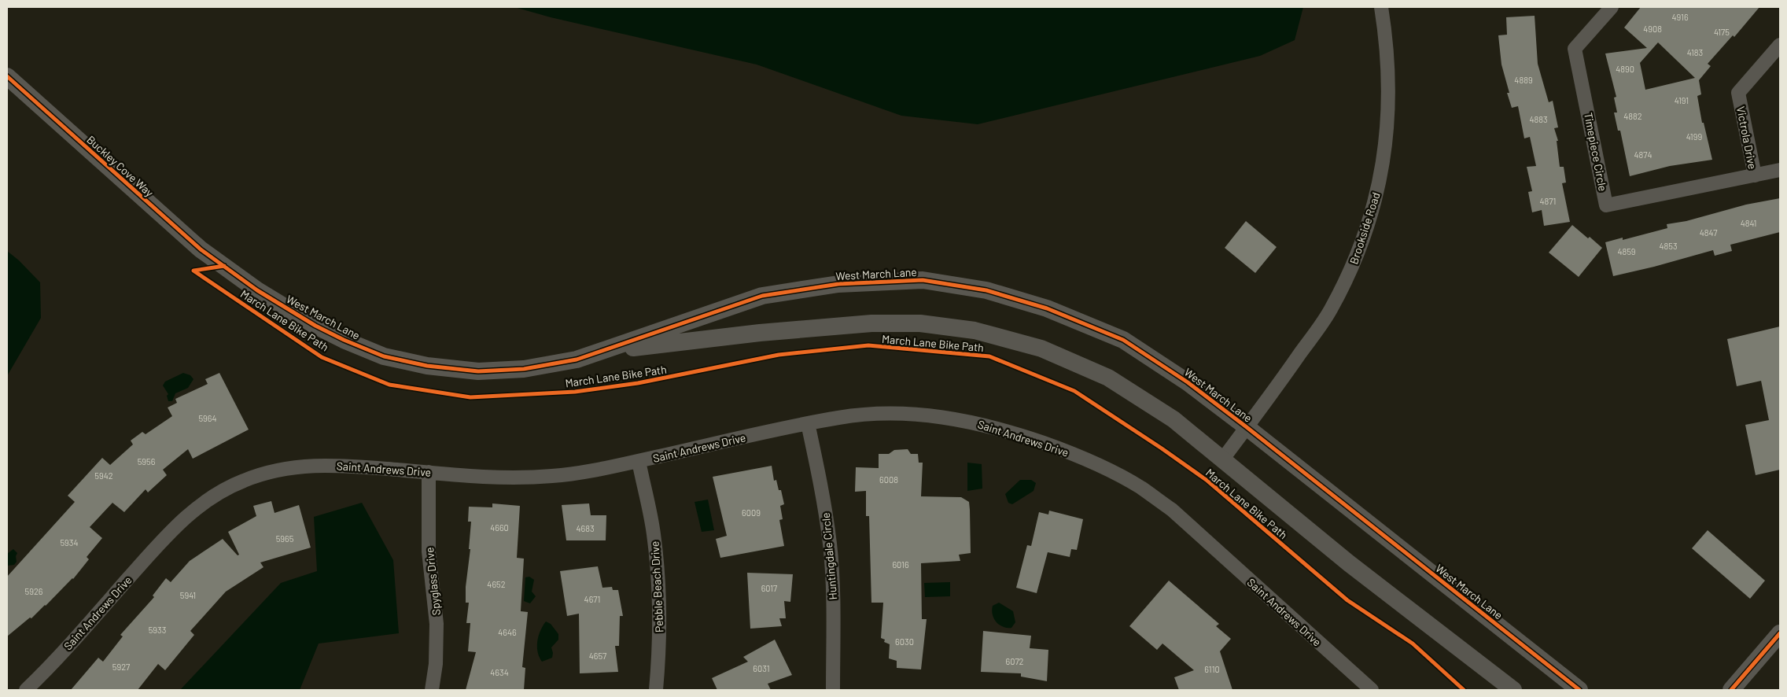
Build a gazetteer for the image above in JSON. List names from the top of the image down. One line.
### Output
{"streets":{"street":["Victrola Drive","Timepiece Circle","Buckley Cove Way","Brookside Road","West March Lane","Saint Andrews Drive","Huntingdale Circle","Spyglass Drive","Pebble Beach Drive"],"cycle path":["March Lane Bike Path"]},"crossings":[["Victrola Drive","Timepiece Circle"],["Buckley Cove Way","West March Lane"],["Brookside Road","West March Lane"],["Saint Andrews Drive","Huntingdale Circle"],["Saint Andrews Drive","Spyglass Drive"],["Saint Andrews Drive","Pebble Beach Drive"]],"house_numbers":["4916","4908","4175","4183","4890","4889","4191","4882","4883","4199","4874","4871","4841","4847","4853","4859","5964","5956","5942","6008","6009","4660","4683","5965","5934","6016","4652","6017","5926","5941","4671","5933","4646","6030","4657","6072","5927","6031","6110","4634"]}
